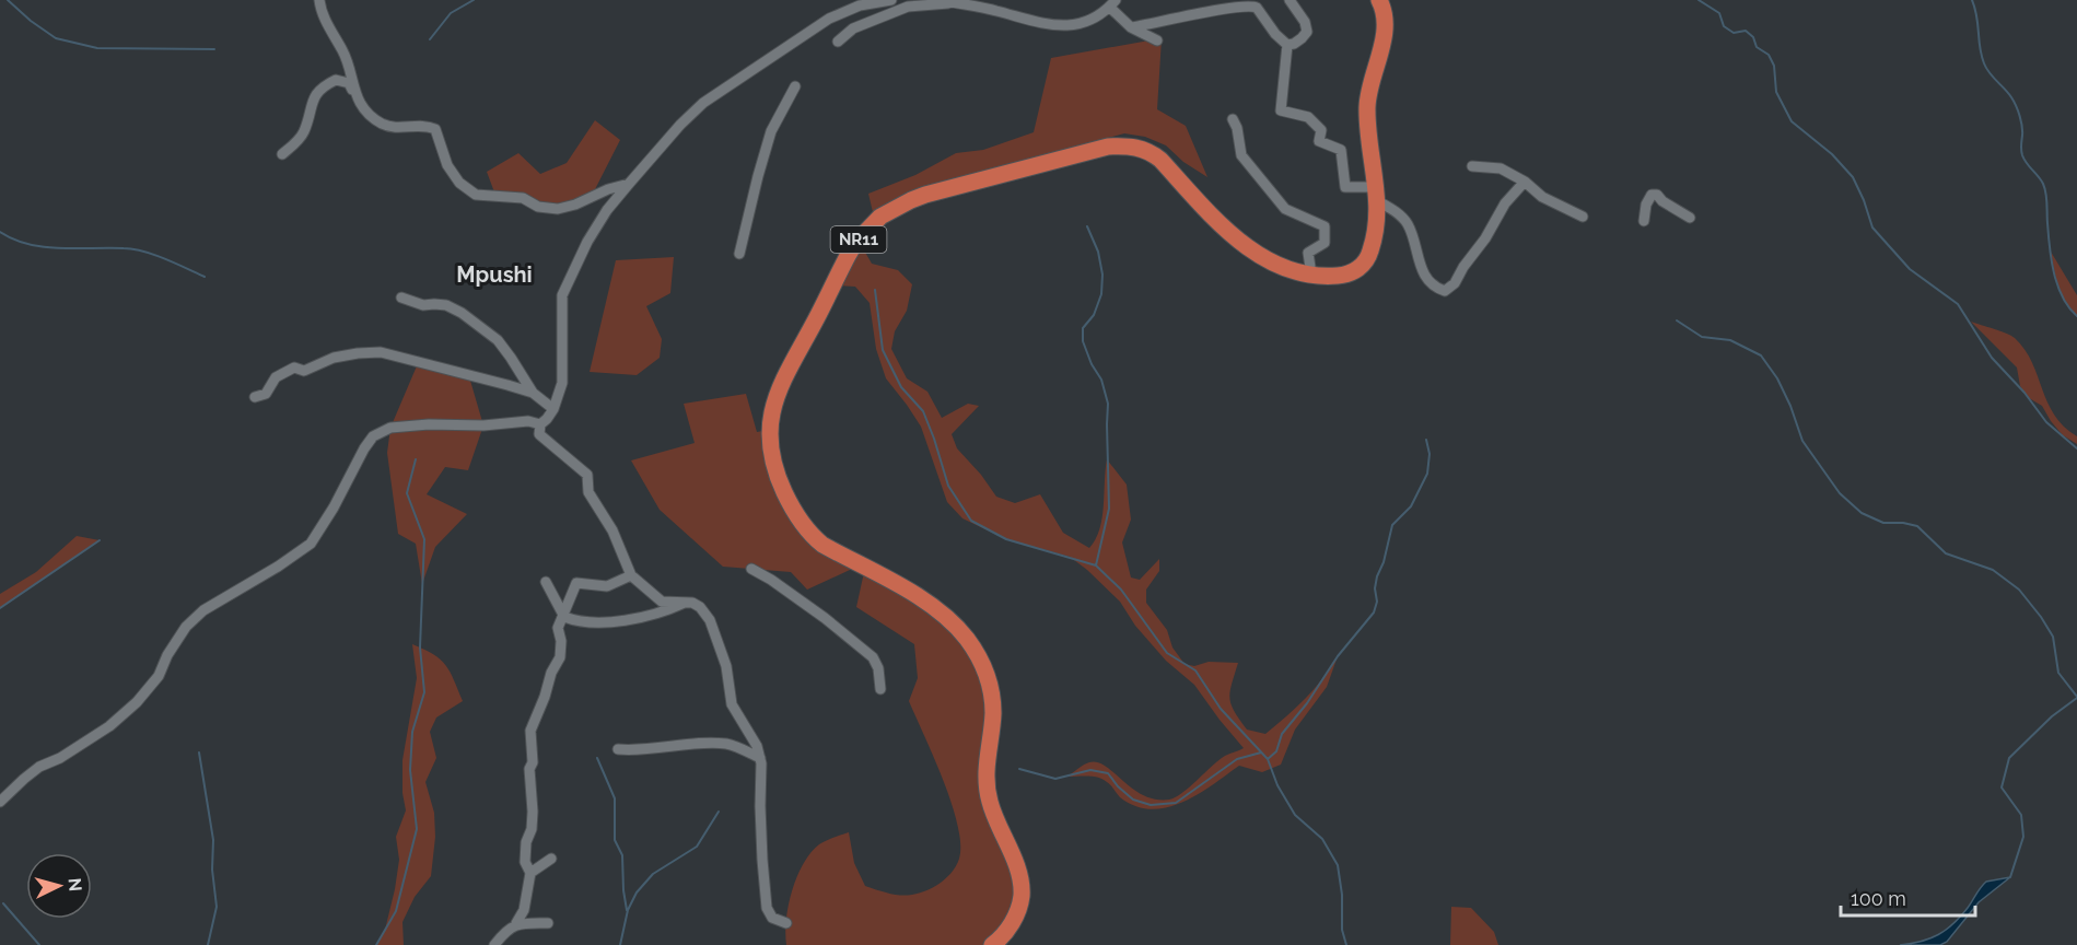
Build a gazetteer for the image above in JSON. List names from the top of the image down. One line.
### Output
{"streets":{"highway":["NR11"]},"districts":["Mpushi"],"scale_bar":"100 m","north":"right"}
